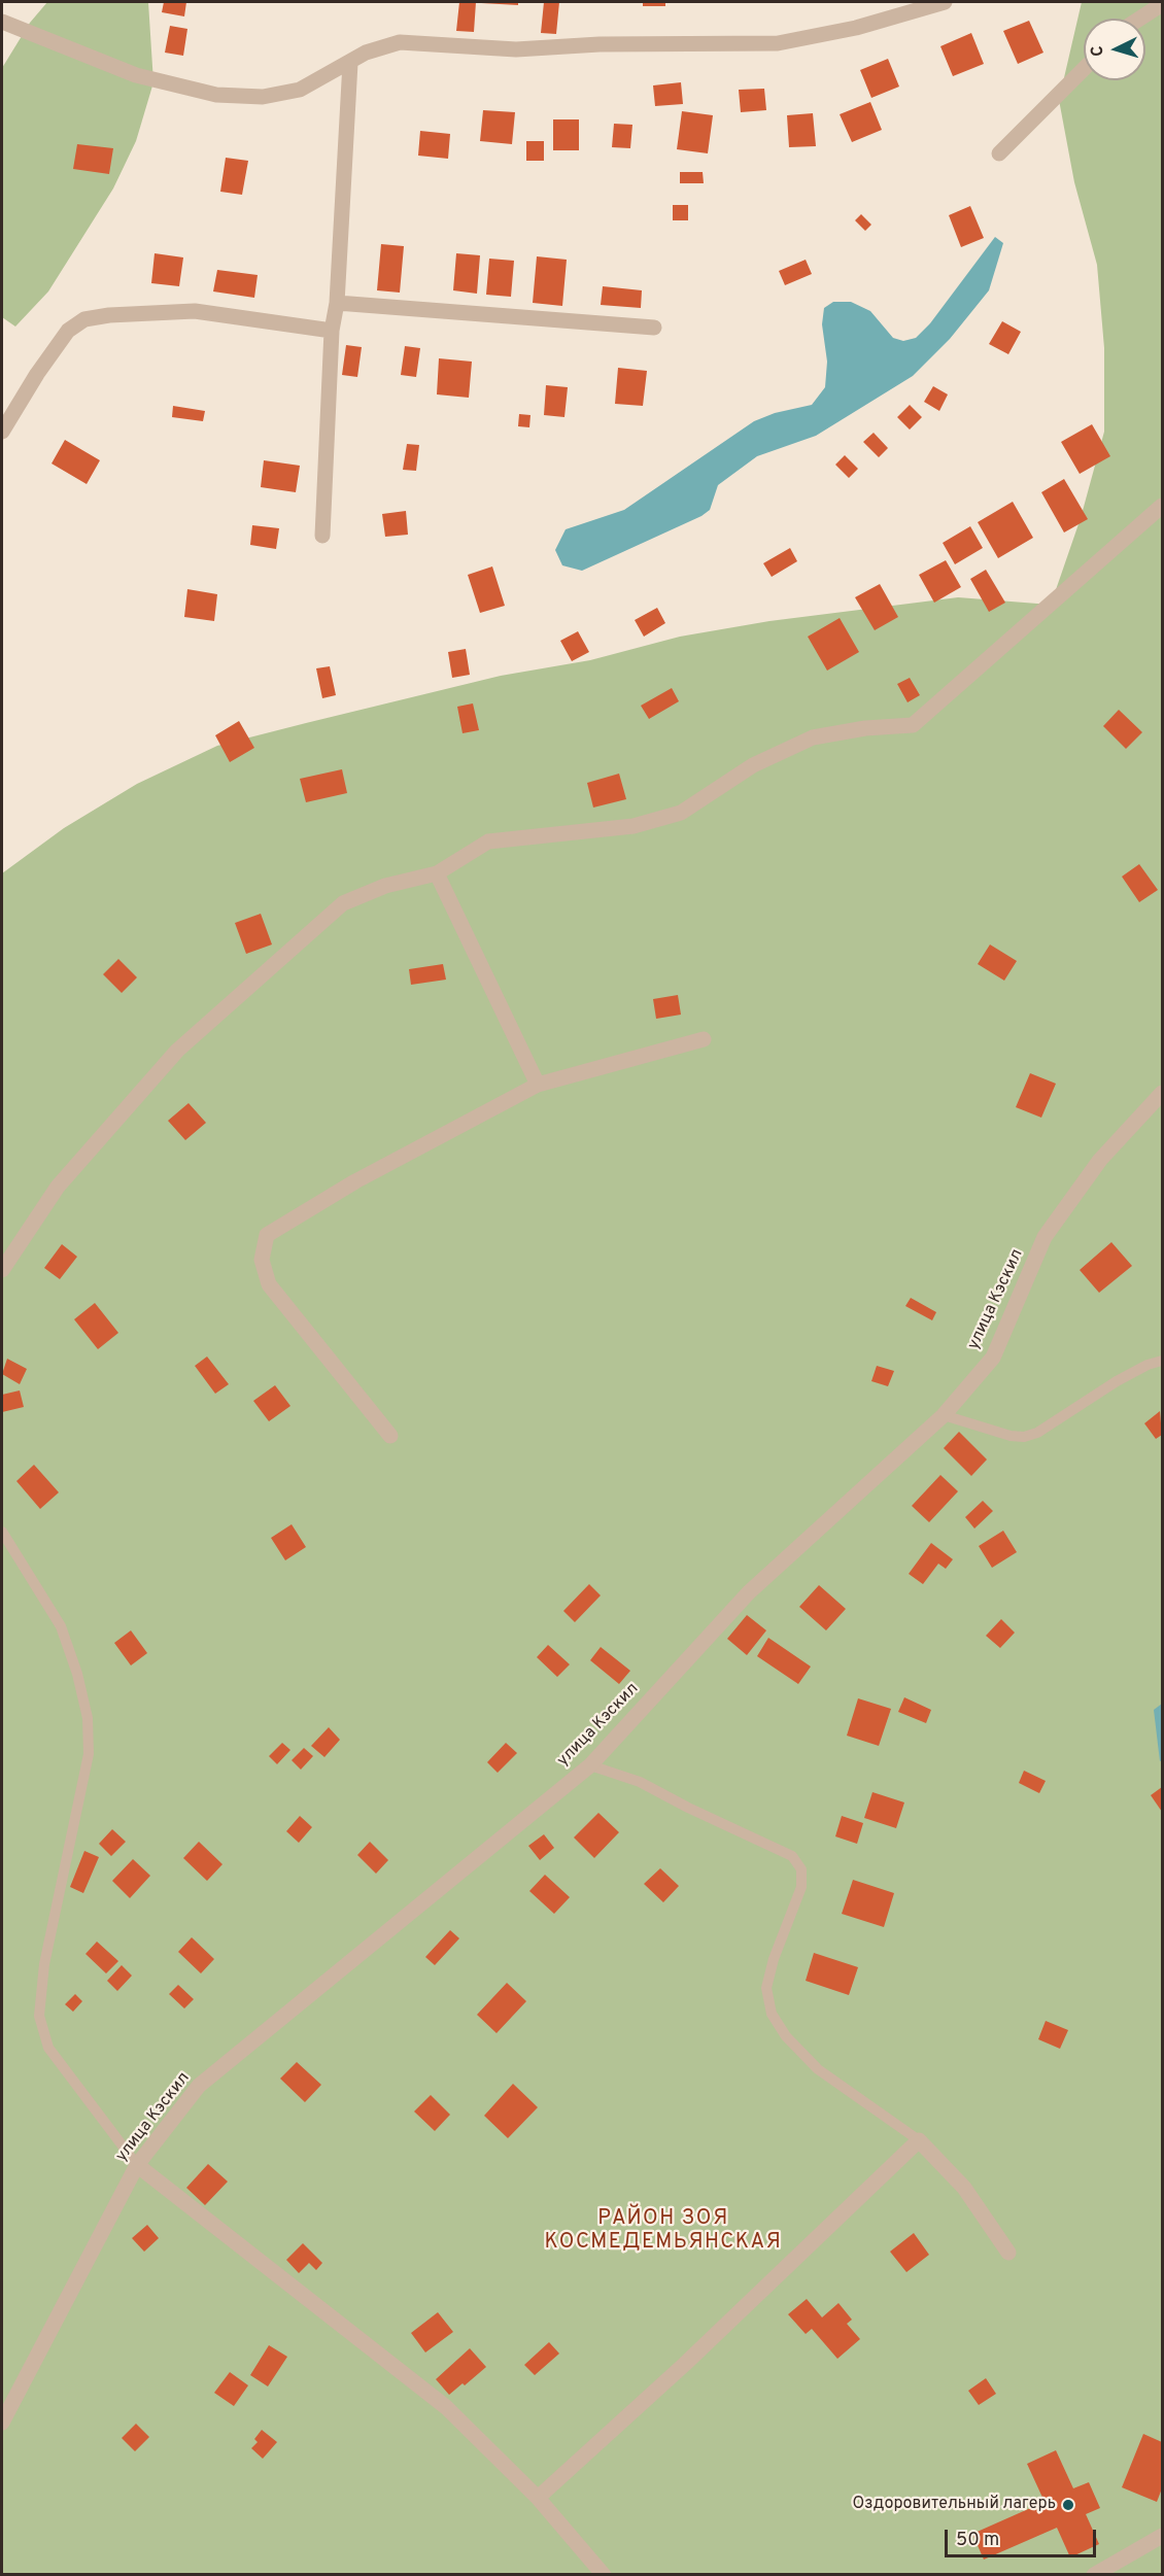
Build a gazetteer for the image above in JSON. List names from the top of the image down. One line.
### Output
{"streets":{"street":["улица Кэскил"]},"districts":["РАЙОН ЗОЯ КОСМЕДЕМЬЯНСКАЯ"],"places":["Оздоровительный лагерь"],"scale_bar":"50 m","north":"left"}
